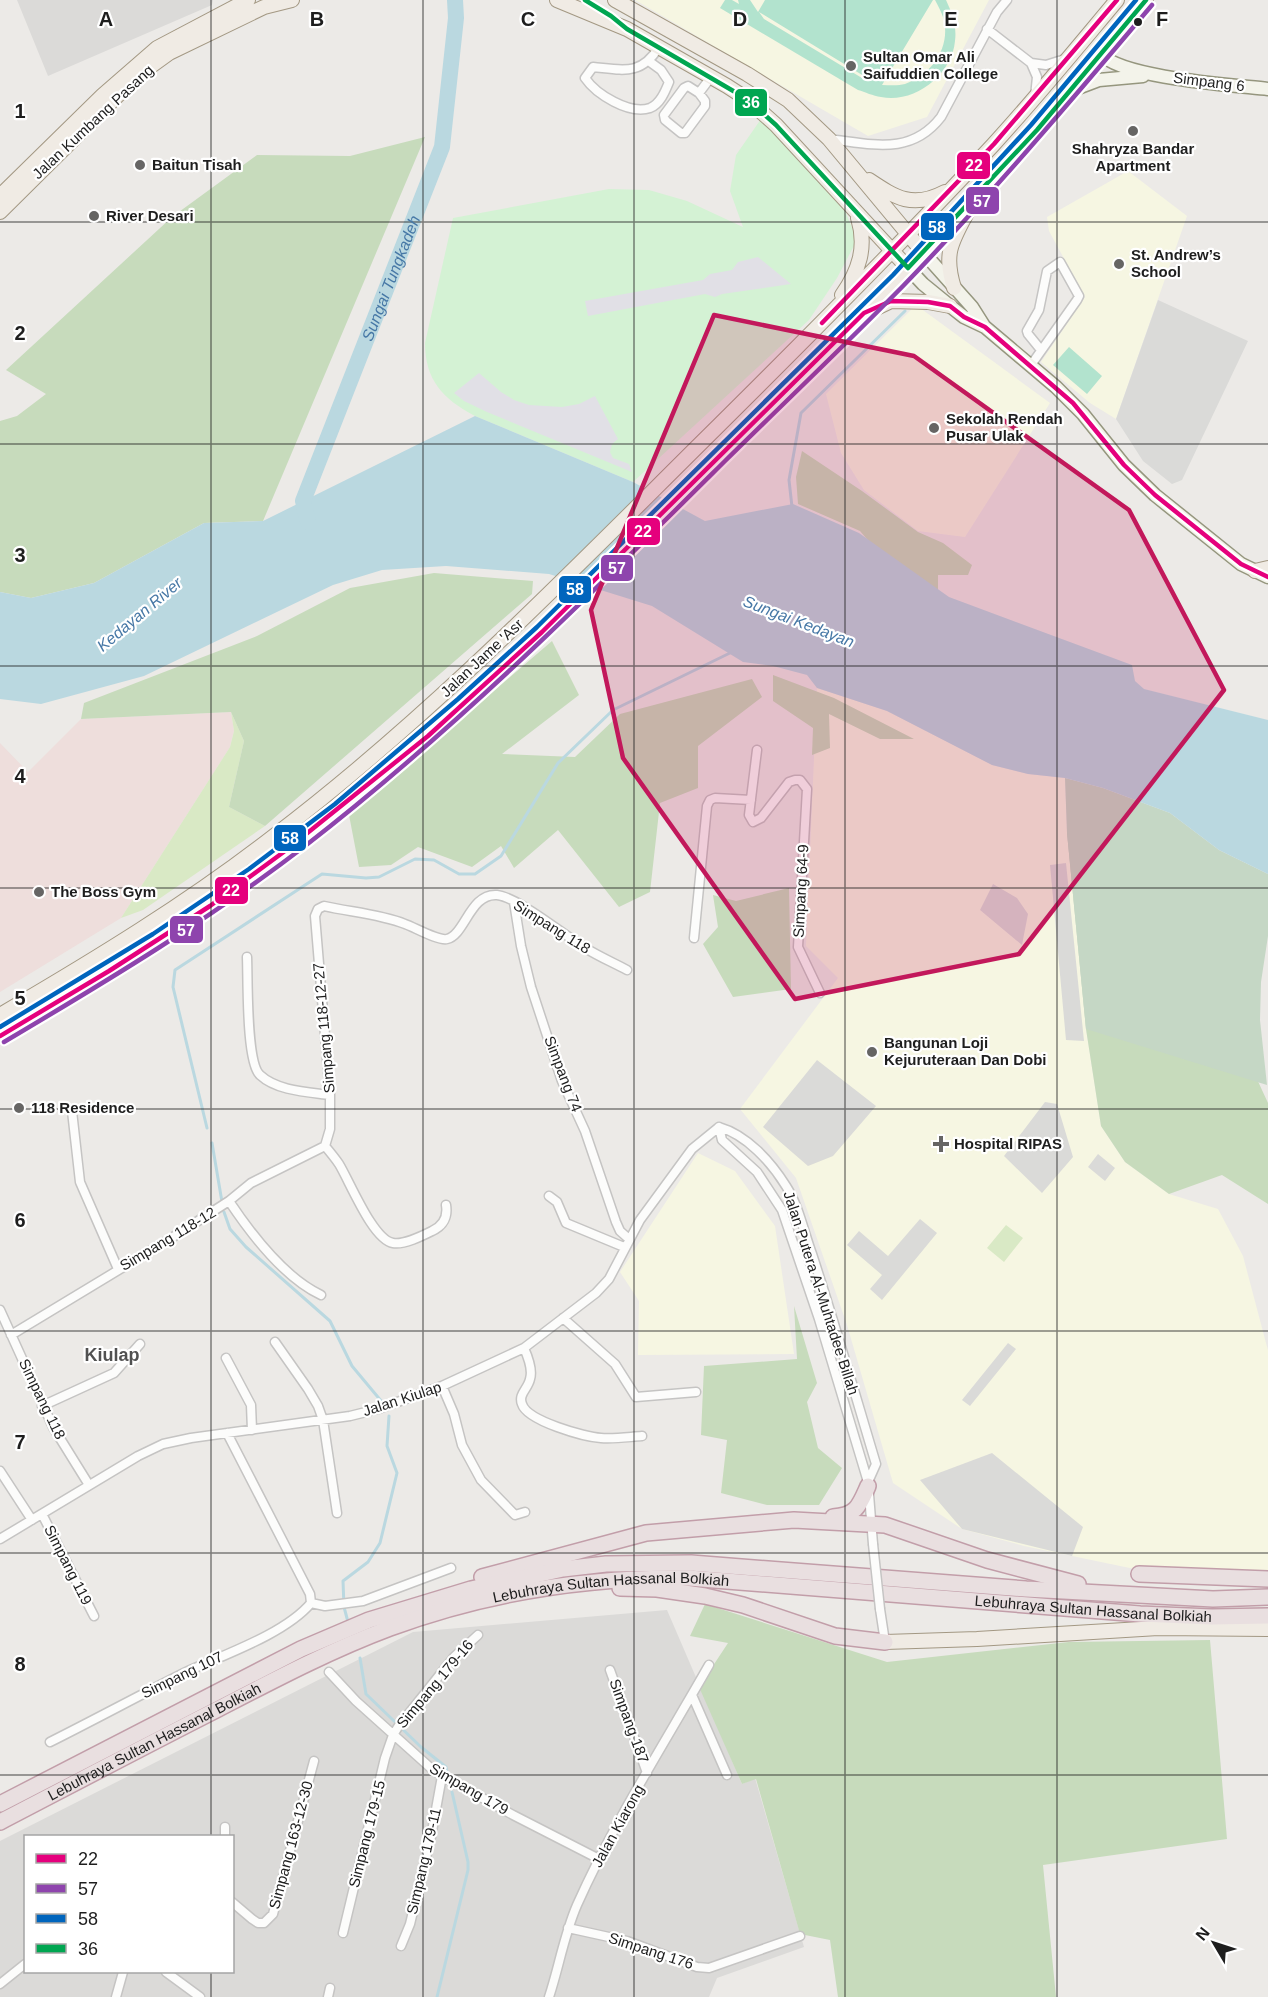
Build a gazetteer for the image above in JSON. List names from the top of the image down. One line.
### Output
{"streets":{"highway":["Lebuhraya Sultan Hassanal Bolkiah"],"main road":["Simpang 6","Jalan Kumbang Pasang","Jalan Jame 'Asr"],"street":["Simpang 64-9","Simpang 118","Simpang 118-12-27","Simpang 74","Simpang 118-12","Jalan Putera Al-Muhtadee Billah","Jalan Kiulap","Simpang 119","Simpang 107","Simpang 179-16","Simpang 187","Simpang 179","Jalan Kiarong","Simpang 179-15","Simpang 163-12-30","Simpang 179-11","Simpang 176"]},"crossings":[["Simpang 6","Jalan Jame 'Asr"],["Simpang 118","Simpang 118-12-27"],["Simpang 118","Simpang 74"],["Simpang 118","Simpang 118-12"],["Simpang 118","Jalan Kiulap"],["Simpang 118-12-27","Simpang 118-12"],["Simpang 74","Jalan Kiulap"],["Jalan Putera Al-Muhtadee Billah","Jalan Kiulap"],["Jalan Kiulap","Simpang 119"],["Simpang 179-16","Simpang 179"],["Simpang 179-16","Simpang 179-15"],["Simpang 187","Jalan Kiarong"],["Simpang 179","Jalan Kiarong"],["Simpang 179","Simpang 179-15"],["Simpang 179","Simpang 179-11"],["Jalan Kiarong","Simpang 176"]],"districts":["Kiulap"],"water":["Sungai Tungkadeh","Kedayan River","Sungai Kedayan"],"places":{"other":["Sultan Omar Ali Saifuddien College","Shahryza Bandar Apartment","Baitun Tisah","River Desari","St. Andrew’s School","Sekolah Rendah Pusar Ulak","The Boss Gym","Bangunan Loji Kejuruteraan Dan Dobi","118 Residence"],"health":["Hospital RIPAS"]},"lines":["transit line 22","transit line 58","transit line 36","transit line 57"],"legend":["22","57","58","36"],"north":"top left","grid":{"columns":["A","B","C","D","E","F"],"rows":["1","2","3","4","5","6","7","8"]}}
